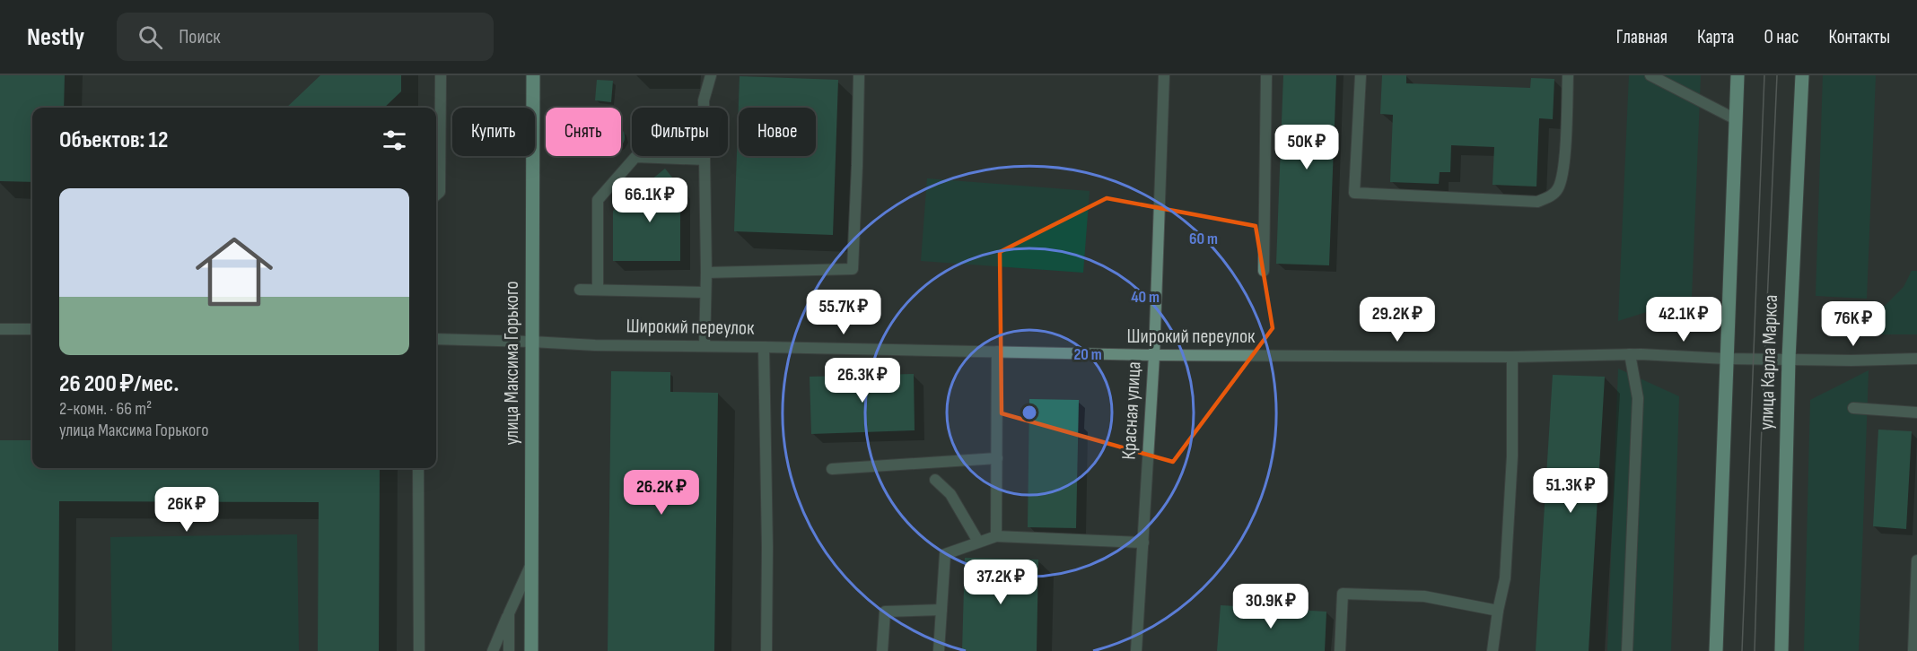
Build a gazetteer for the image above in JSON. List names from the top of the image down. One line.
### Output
{"streets":{"main road":["улица Карла Маркса","улица Максима Горького"],"street":["Широкий переулок","Красная улица"]},"crossings":[["Широкий переулок","улица Карла Маркса"],["Широкий переулок","улица Максима Горького"],["Широкий переулок","Красная улица"]],"page":{"header":"Nestly","search":"Поиск","nav":["Главная","Карта","О нас","Контакты"],"chip":["Купить","Снять","Фильтры","Новое"],"heading":"Объектов: 12","price":["50K ₽","66.1K ₽","55.7K ₽","29.2K ₽","42.1K ₽","76K ₽","26.3K ₽","51.3K ₽","26.2K ₽","26K ₽","37.2K ₽","30.9K ₽"],"list":[{"name":"26 200 ₽/мес.","note":"2-комн. · 66 m² · улица Максима Горького"}]},"rings":["60 m","40 m","20 m"]}
